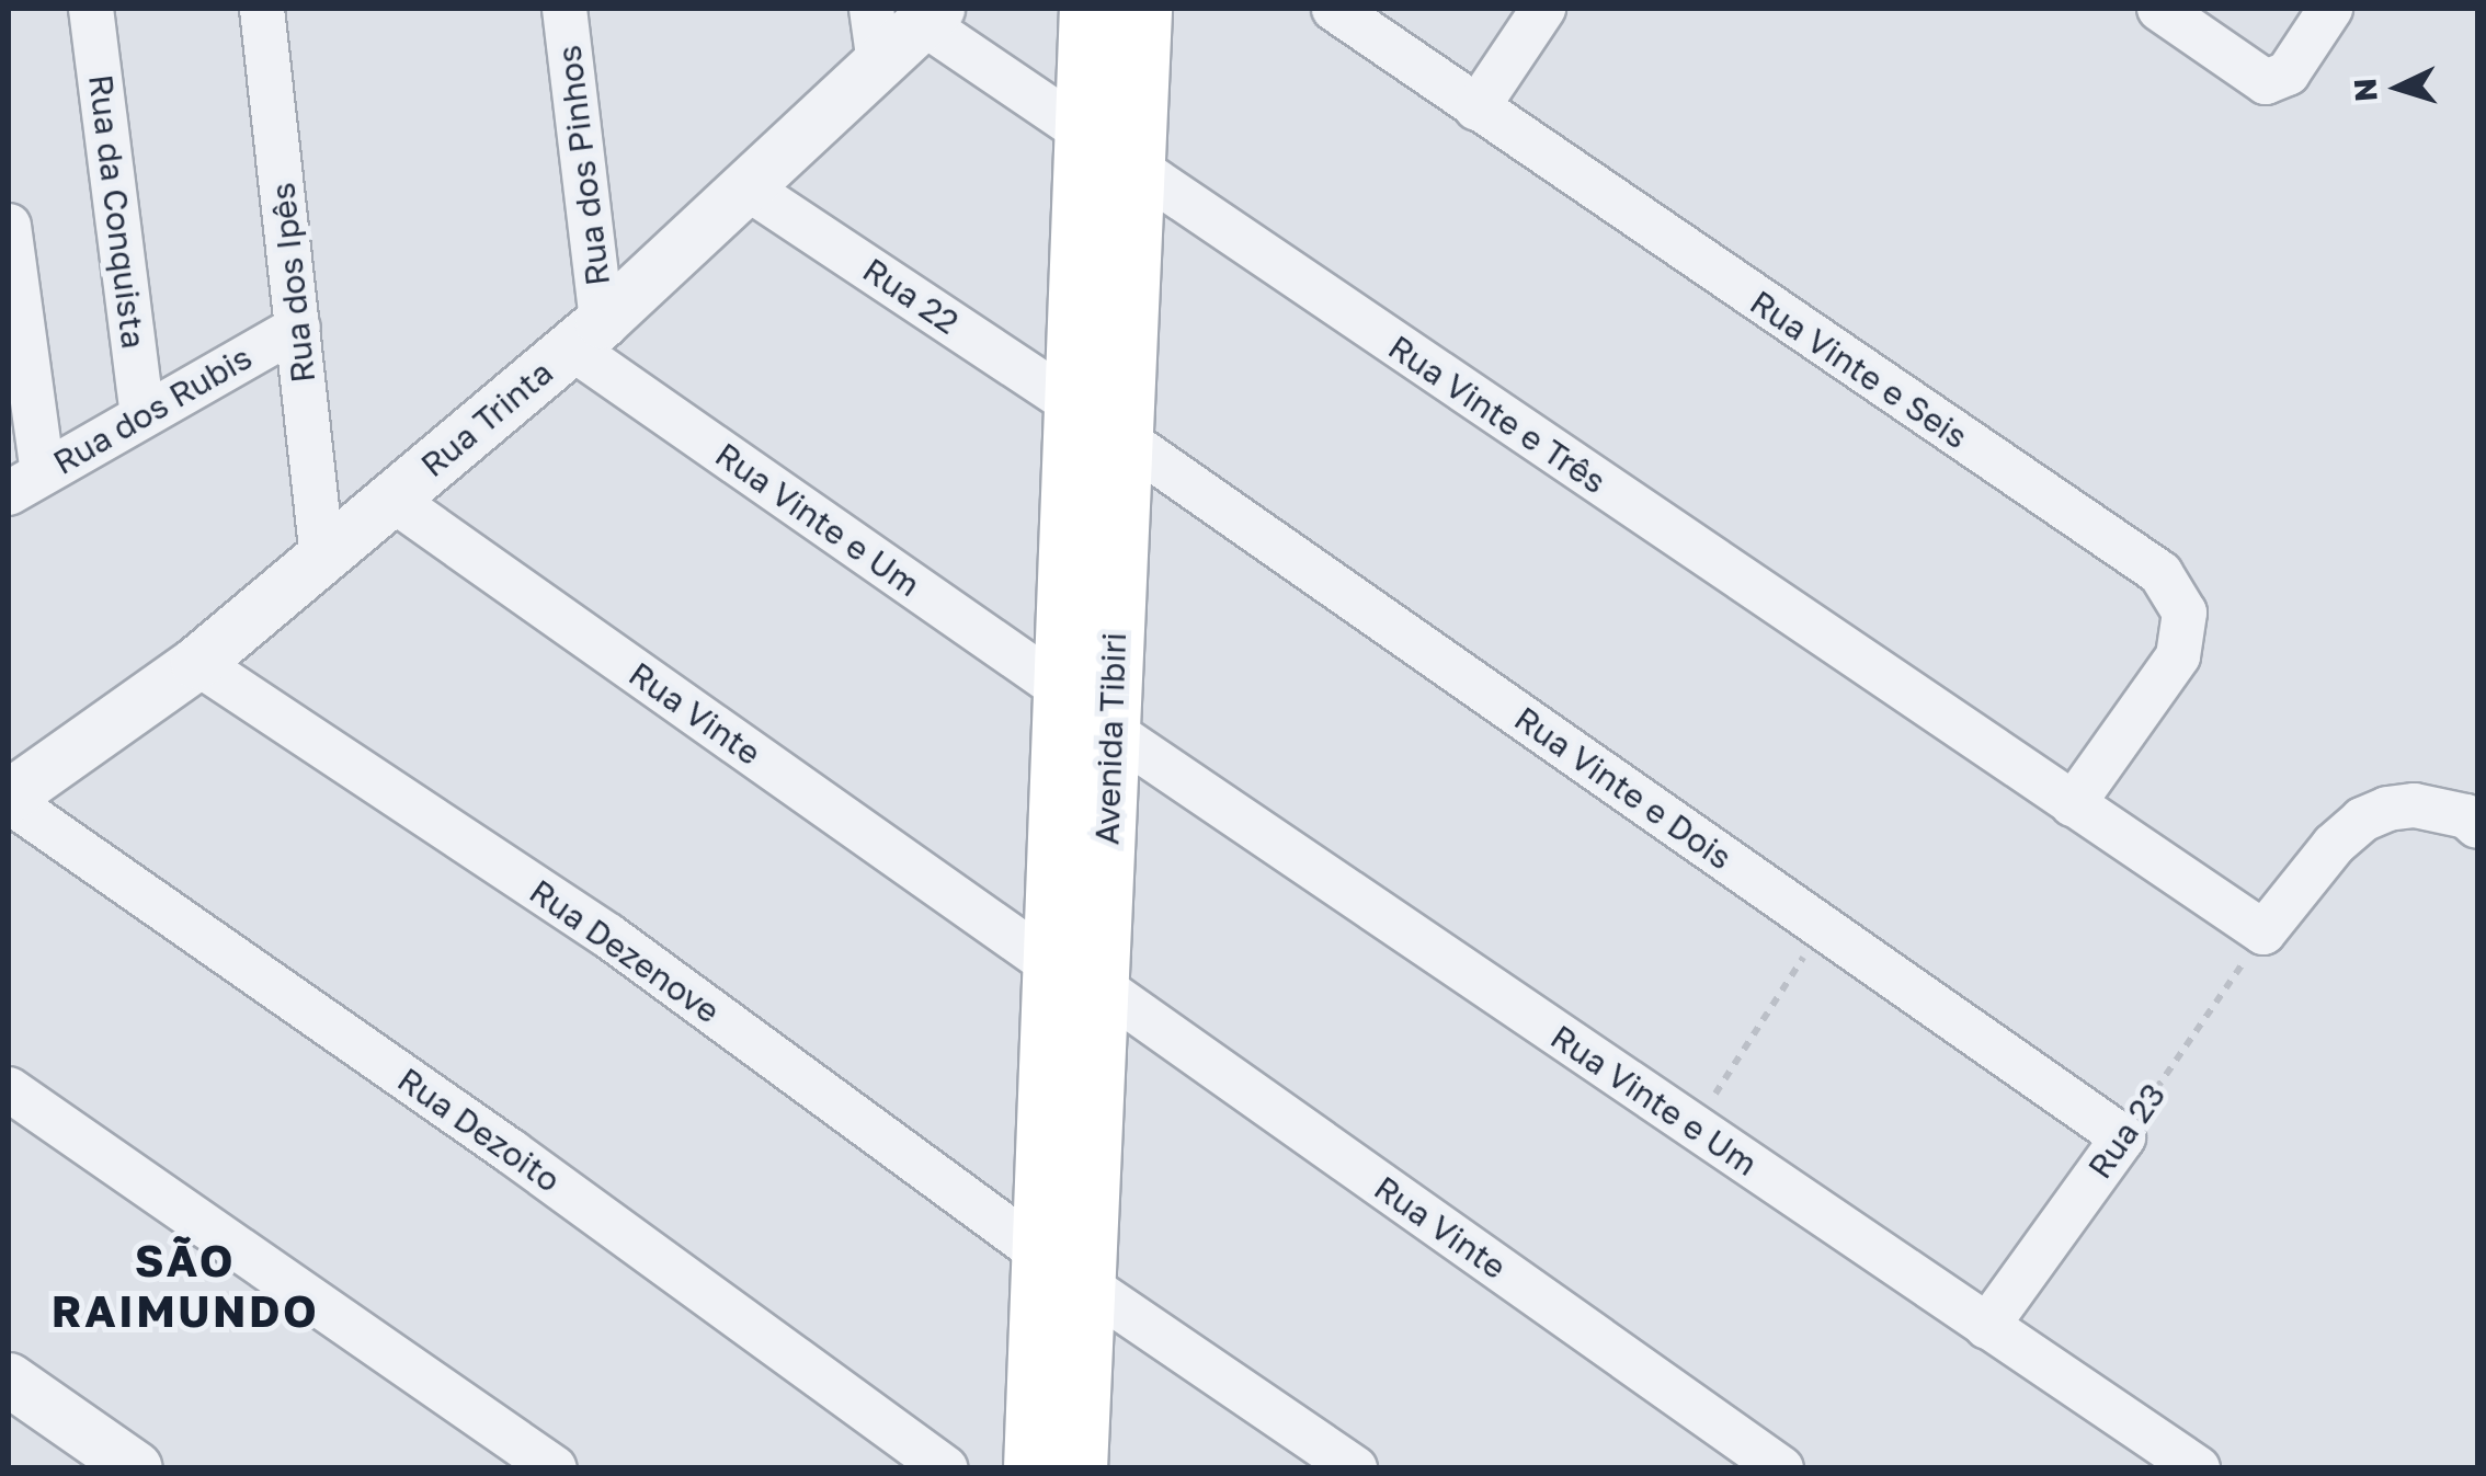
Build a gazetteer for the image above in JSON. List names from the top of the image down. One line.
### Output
{"streets":{"main road":["Avenida Tibiri"],"street":["Rua dos Pinhos","Rua da Conquista","Rua dos Ipês","Rua 22","Rua Vinte e Seis","Rua dos Rubis","Rua Vinte e Três","Rua Trinta","Rua Vinte e Um","Rua Vinte","Rua Vinte e Dois","Rua Dezenove","Rua Dezoito","Rua 23"]},"crossings":[["Rua dos Pinhos","Rua Trinta"],["Rua dos Pinhos","Rua Vinte e Um"],["Rua da Conquista","Rua dos Rubis"],["Rua dos Ipês","Rua dos Rubis"],["Rua dos Ipês","Rua Trinta"],["Rua 22","Rua Trinta"],["Rua 22","Avenida Tibiri"],["Rua Vinte e Seis","Rua Vinte e Três"],["Rua Vinte e Três","Rua Trinta"],["Rua Vinte e Três","Avenida Tibiri"],["Rua Trinta","Rua Vinte e Um"],["Rua Trinta","Rua Vinte"],["Rua Trinta","Rua Dezenove"],["Rua Trinta","Rua Dezoito"],["Rua Vinte e Um","Avenida Tibiri"],["Rua Vinte e Um","Rua 23"],["Rua Vinte","Avenida Tibiri"],["Avenida Tibiri","Rua Vinte e Dois"],["Avenida Tibiri","Rua Dezenove"],["Rua Vinte e Dois","Rua 23"]],"districts":["SÃO RAIMUNDO"],"north":"left"}
